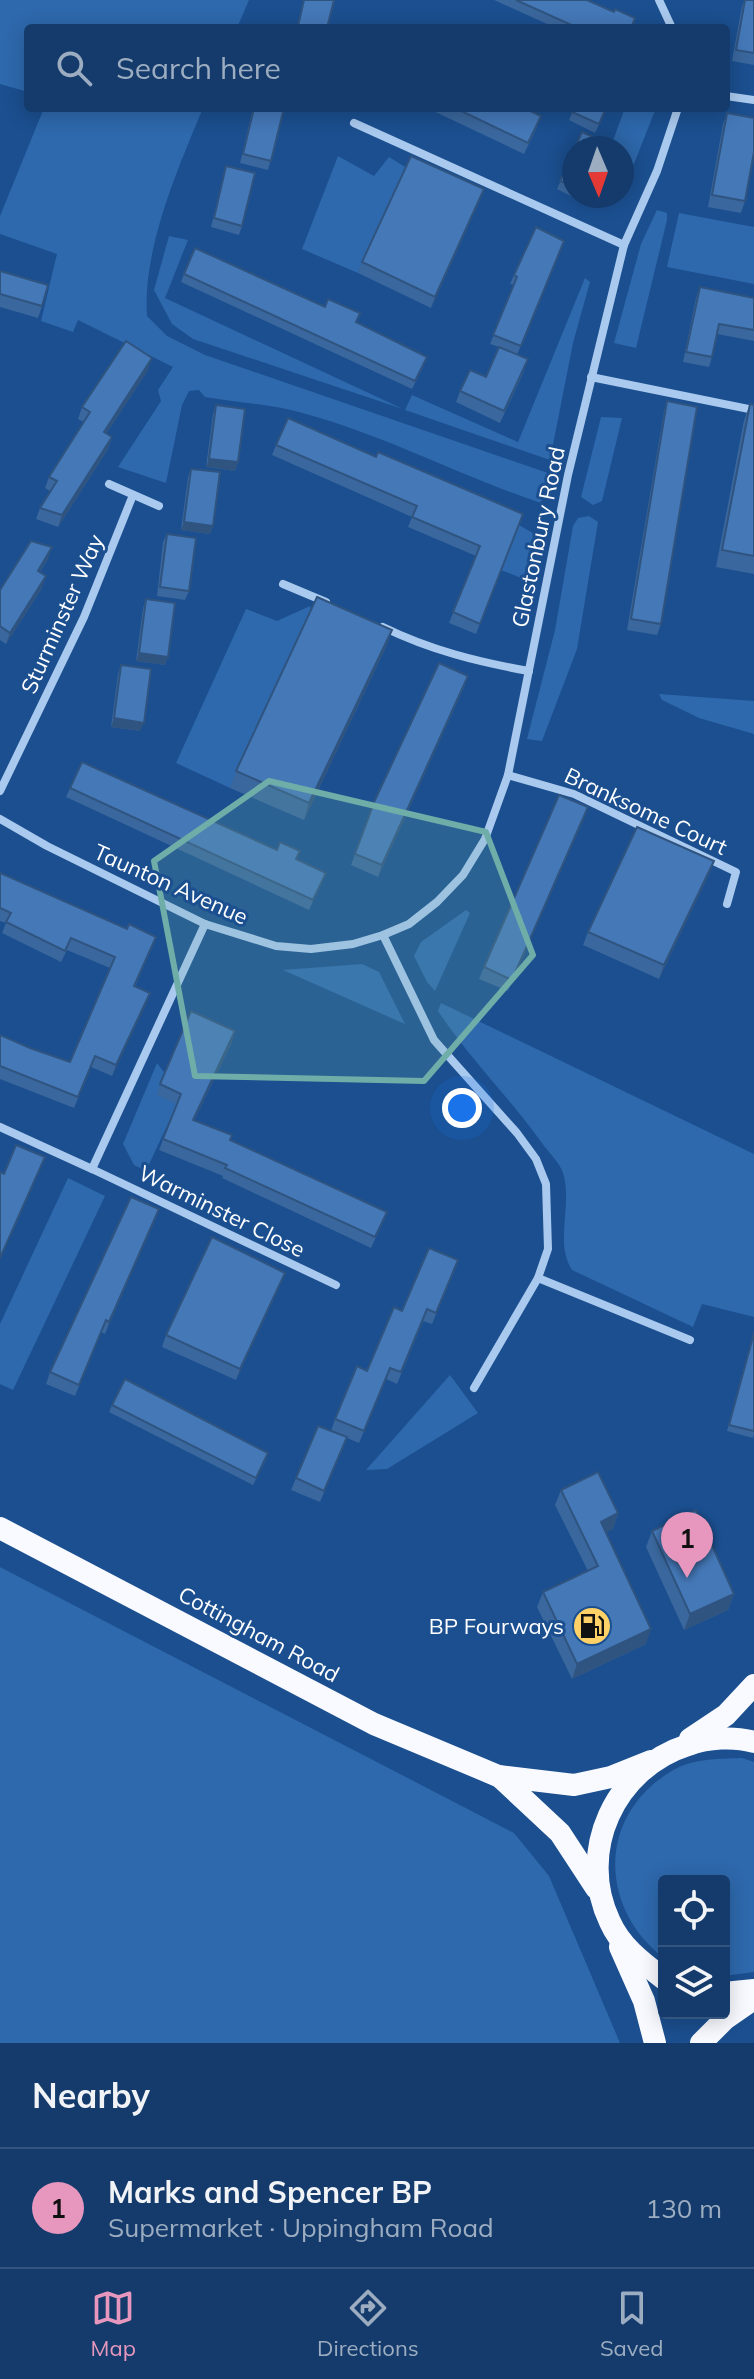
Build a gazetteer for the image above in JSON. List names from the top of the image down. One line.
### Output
{"streets":{"highway":["Cottingham Road"],"street":["Glastonbury Road","Sturminster Way","Branksome Court","Taunton Avenue","Warminster Close"]},"crossings":[["Glastonbury Road","Branksome Court"],["Glastonbury Road","Taunton Avenue"]],"places":{"fuel station":["BP Fourways"]},"north":"bottom","page":{"search":"Search here","pins":"1","heading":"Nearby","list":[{"mark":"1","name":"Marks and Spencer BP","note":"Supermarket · Uppingham Road","value":"130 m"}],"nav":["Map","Directions","Saved"]}}
